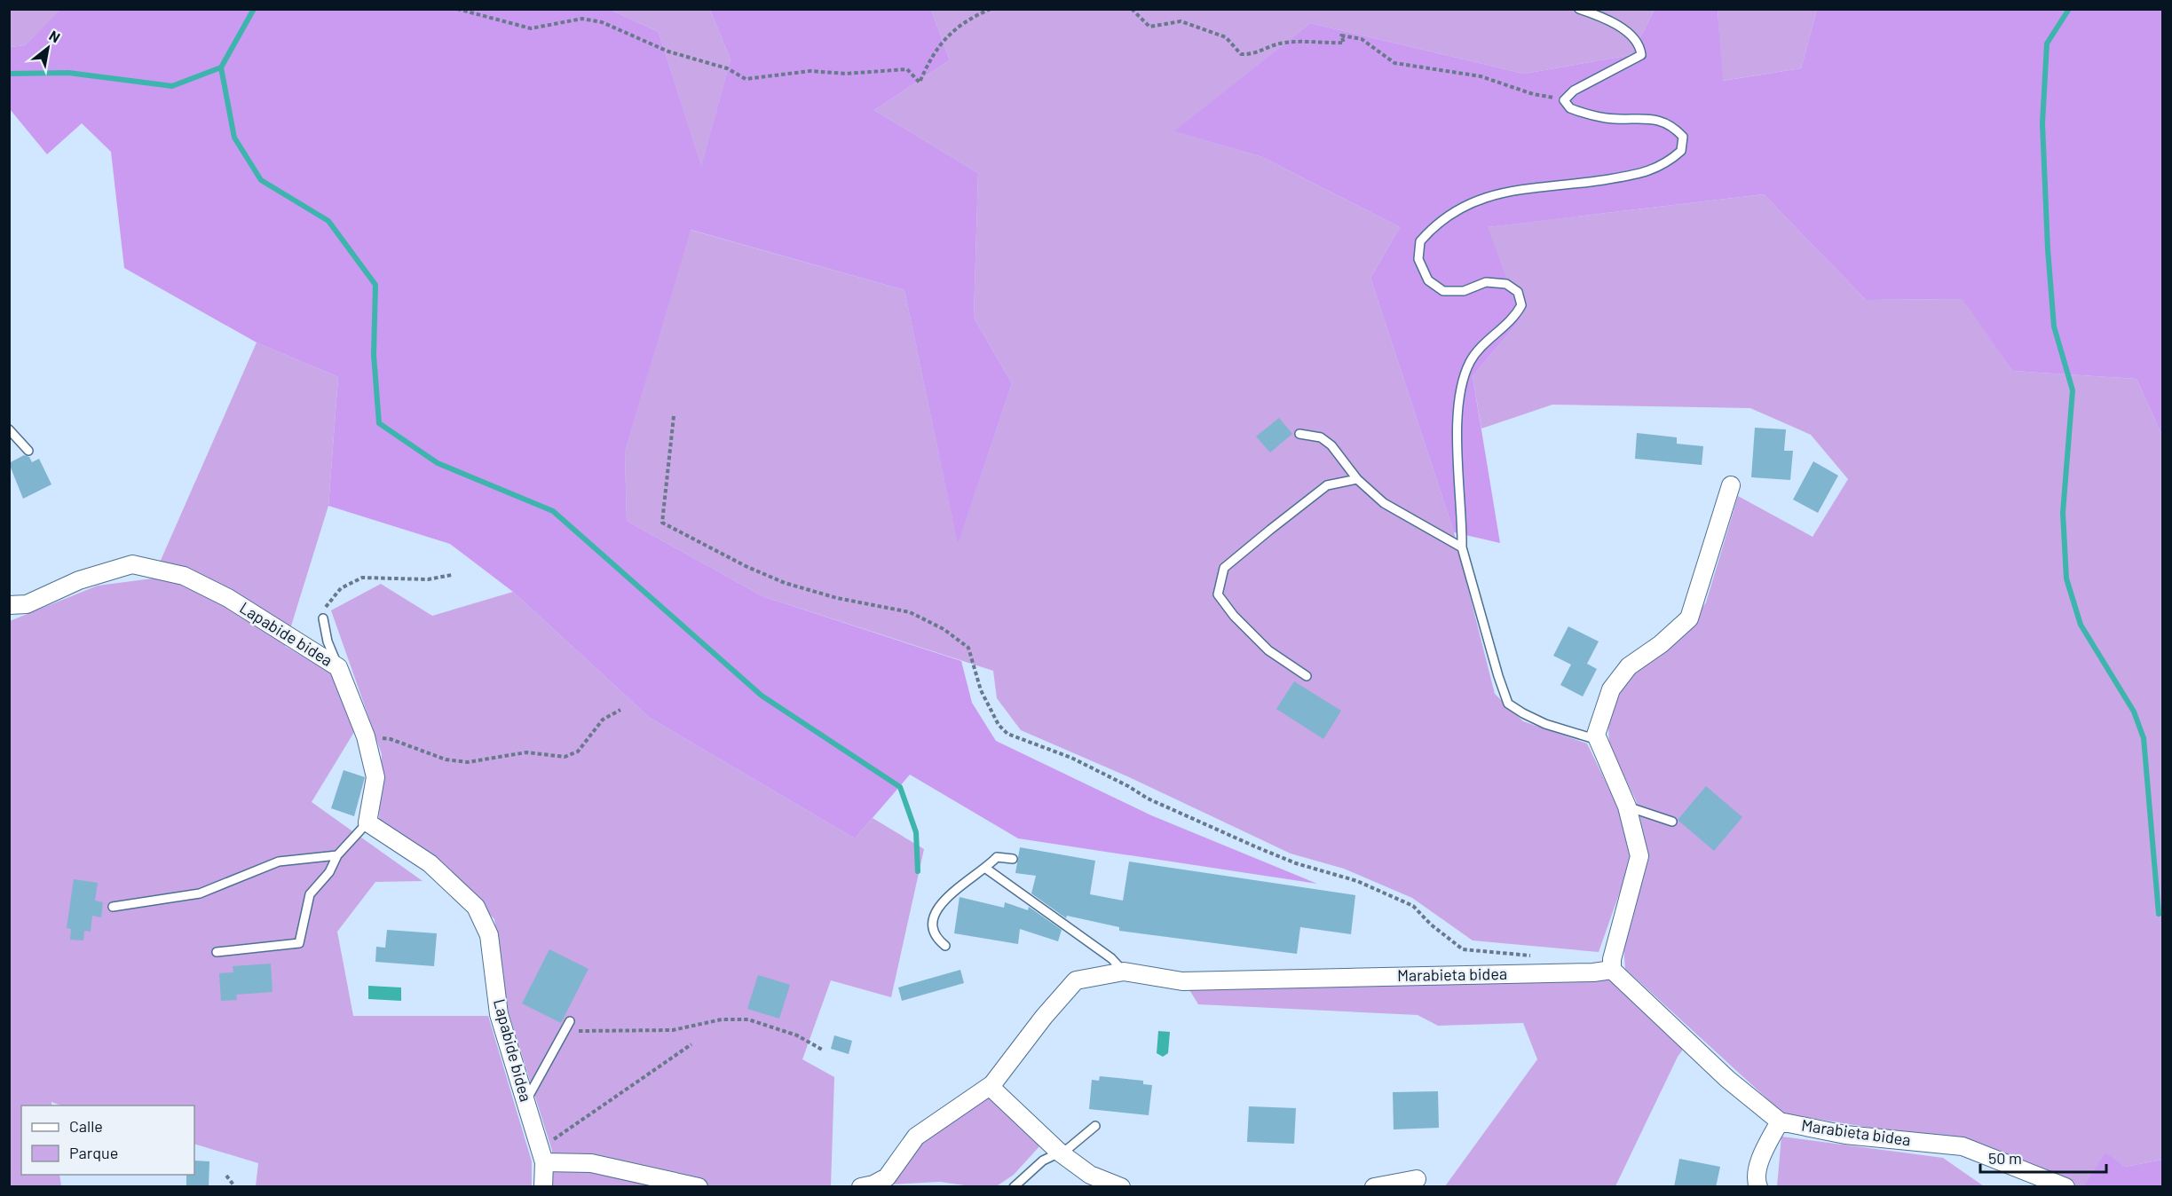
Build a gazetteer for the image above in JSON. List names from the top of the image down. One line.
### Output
{"streets":{"street":["Lapabide bidea","Marabieta bidea"]},"legend":["Calle","Parque"],"scale_bar":"50 m","north":"top right"}
